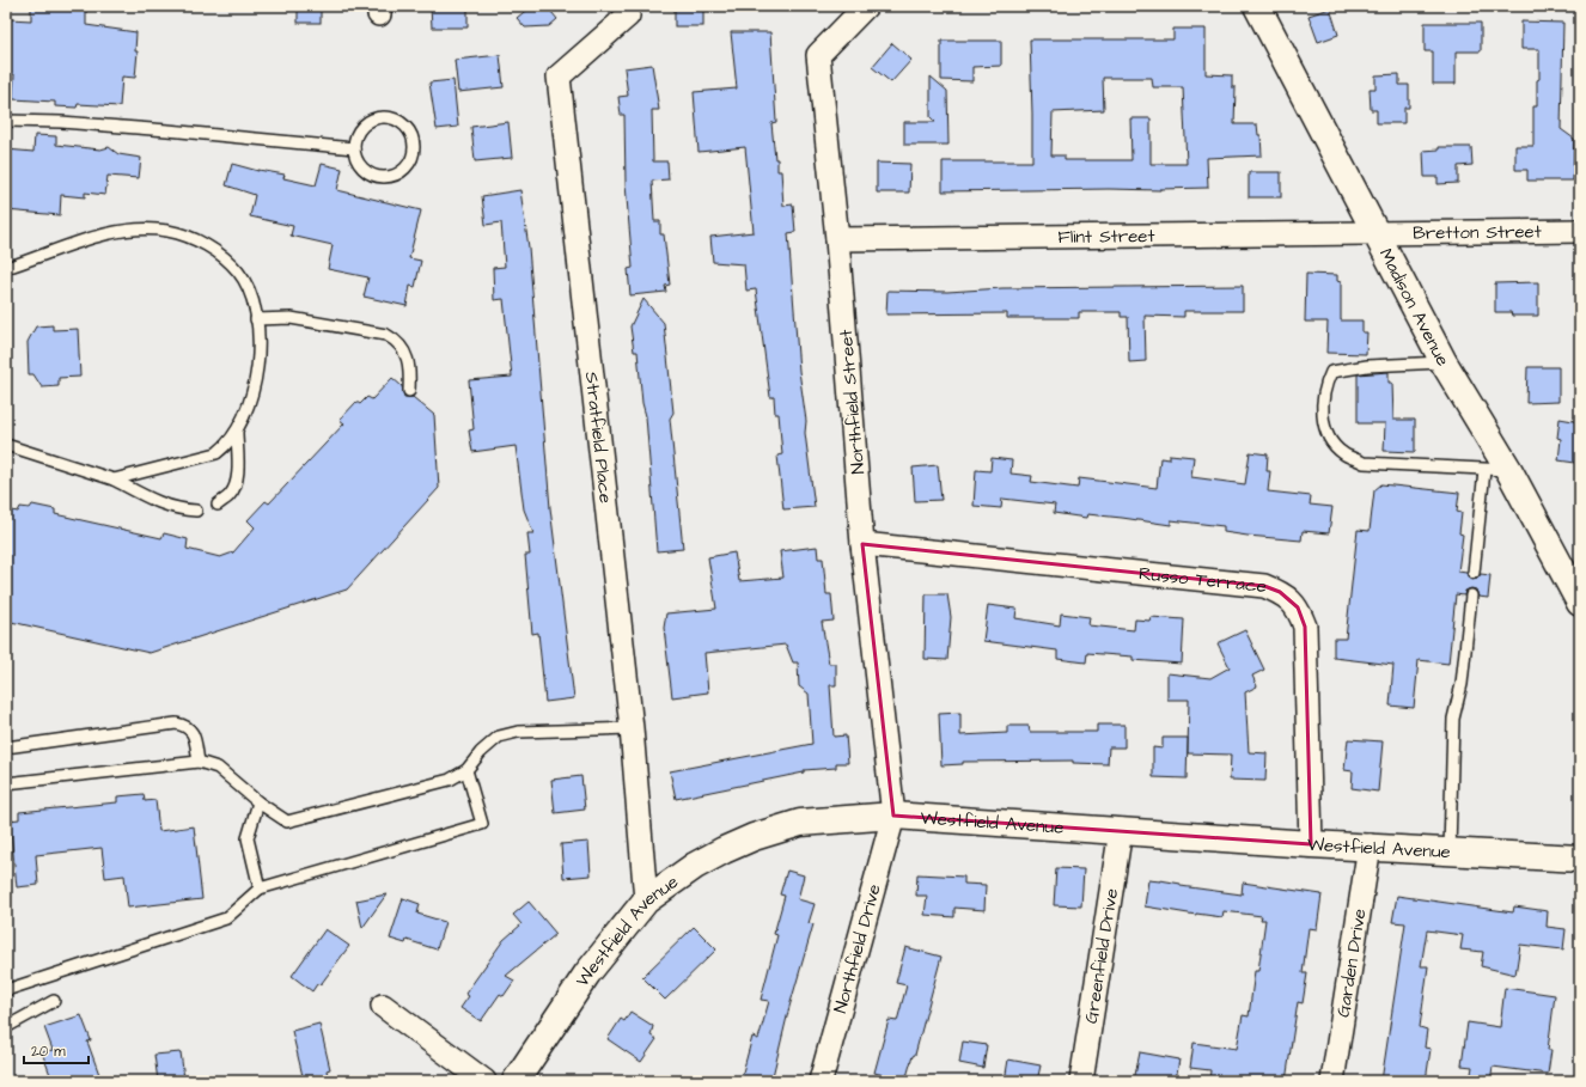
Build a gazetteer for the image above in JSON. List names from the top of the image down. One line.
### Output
{"streets":{"street":["Bretton Street","Flint Street","Madison Avenue","Northfield Street","Stratfield Place","Russo Terrace","Westfield Avenue","Northfield Drive","Greenfield Drive","Garden Drive"]},"crossings":[["Bretton Street","Flint Street"],["Bretton Street","Madison Avenue"],["Flint Street","Madison Avenue"],["Flint Street","Northfield Street"],["Northfield Street","Russo Terrace"],["Northfield Street","Westfield Avenue"],["Northfield Street","Northfield Drive"],["Stratfield Place","Westfield Avenue"],["Russo Terrace","Westfield Avenue"],["Westfield Avenue","Northfield Drive"],["Westfield Avenue","Greenfield Drive"],["Westfield Avenue","Garden Drive"]],"scale_bar":"20 m"}
